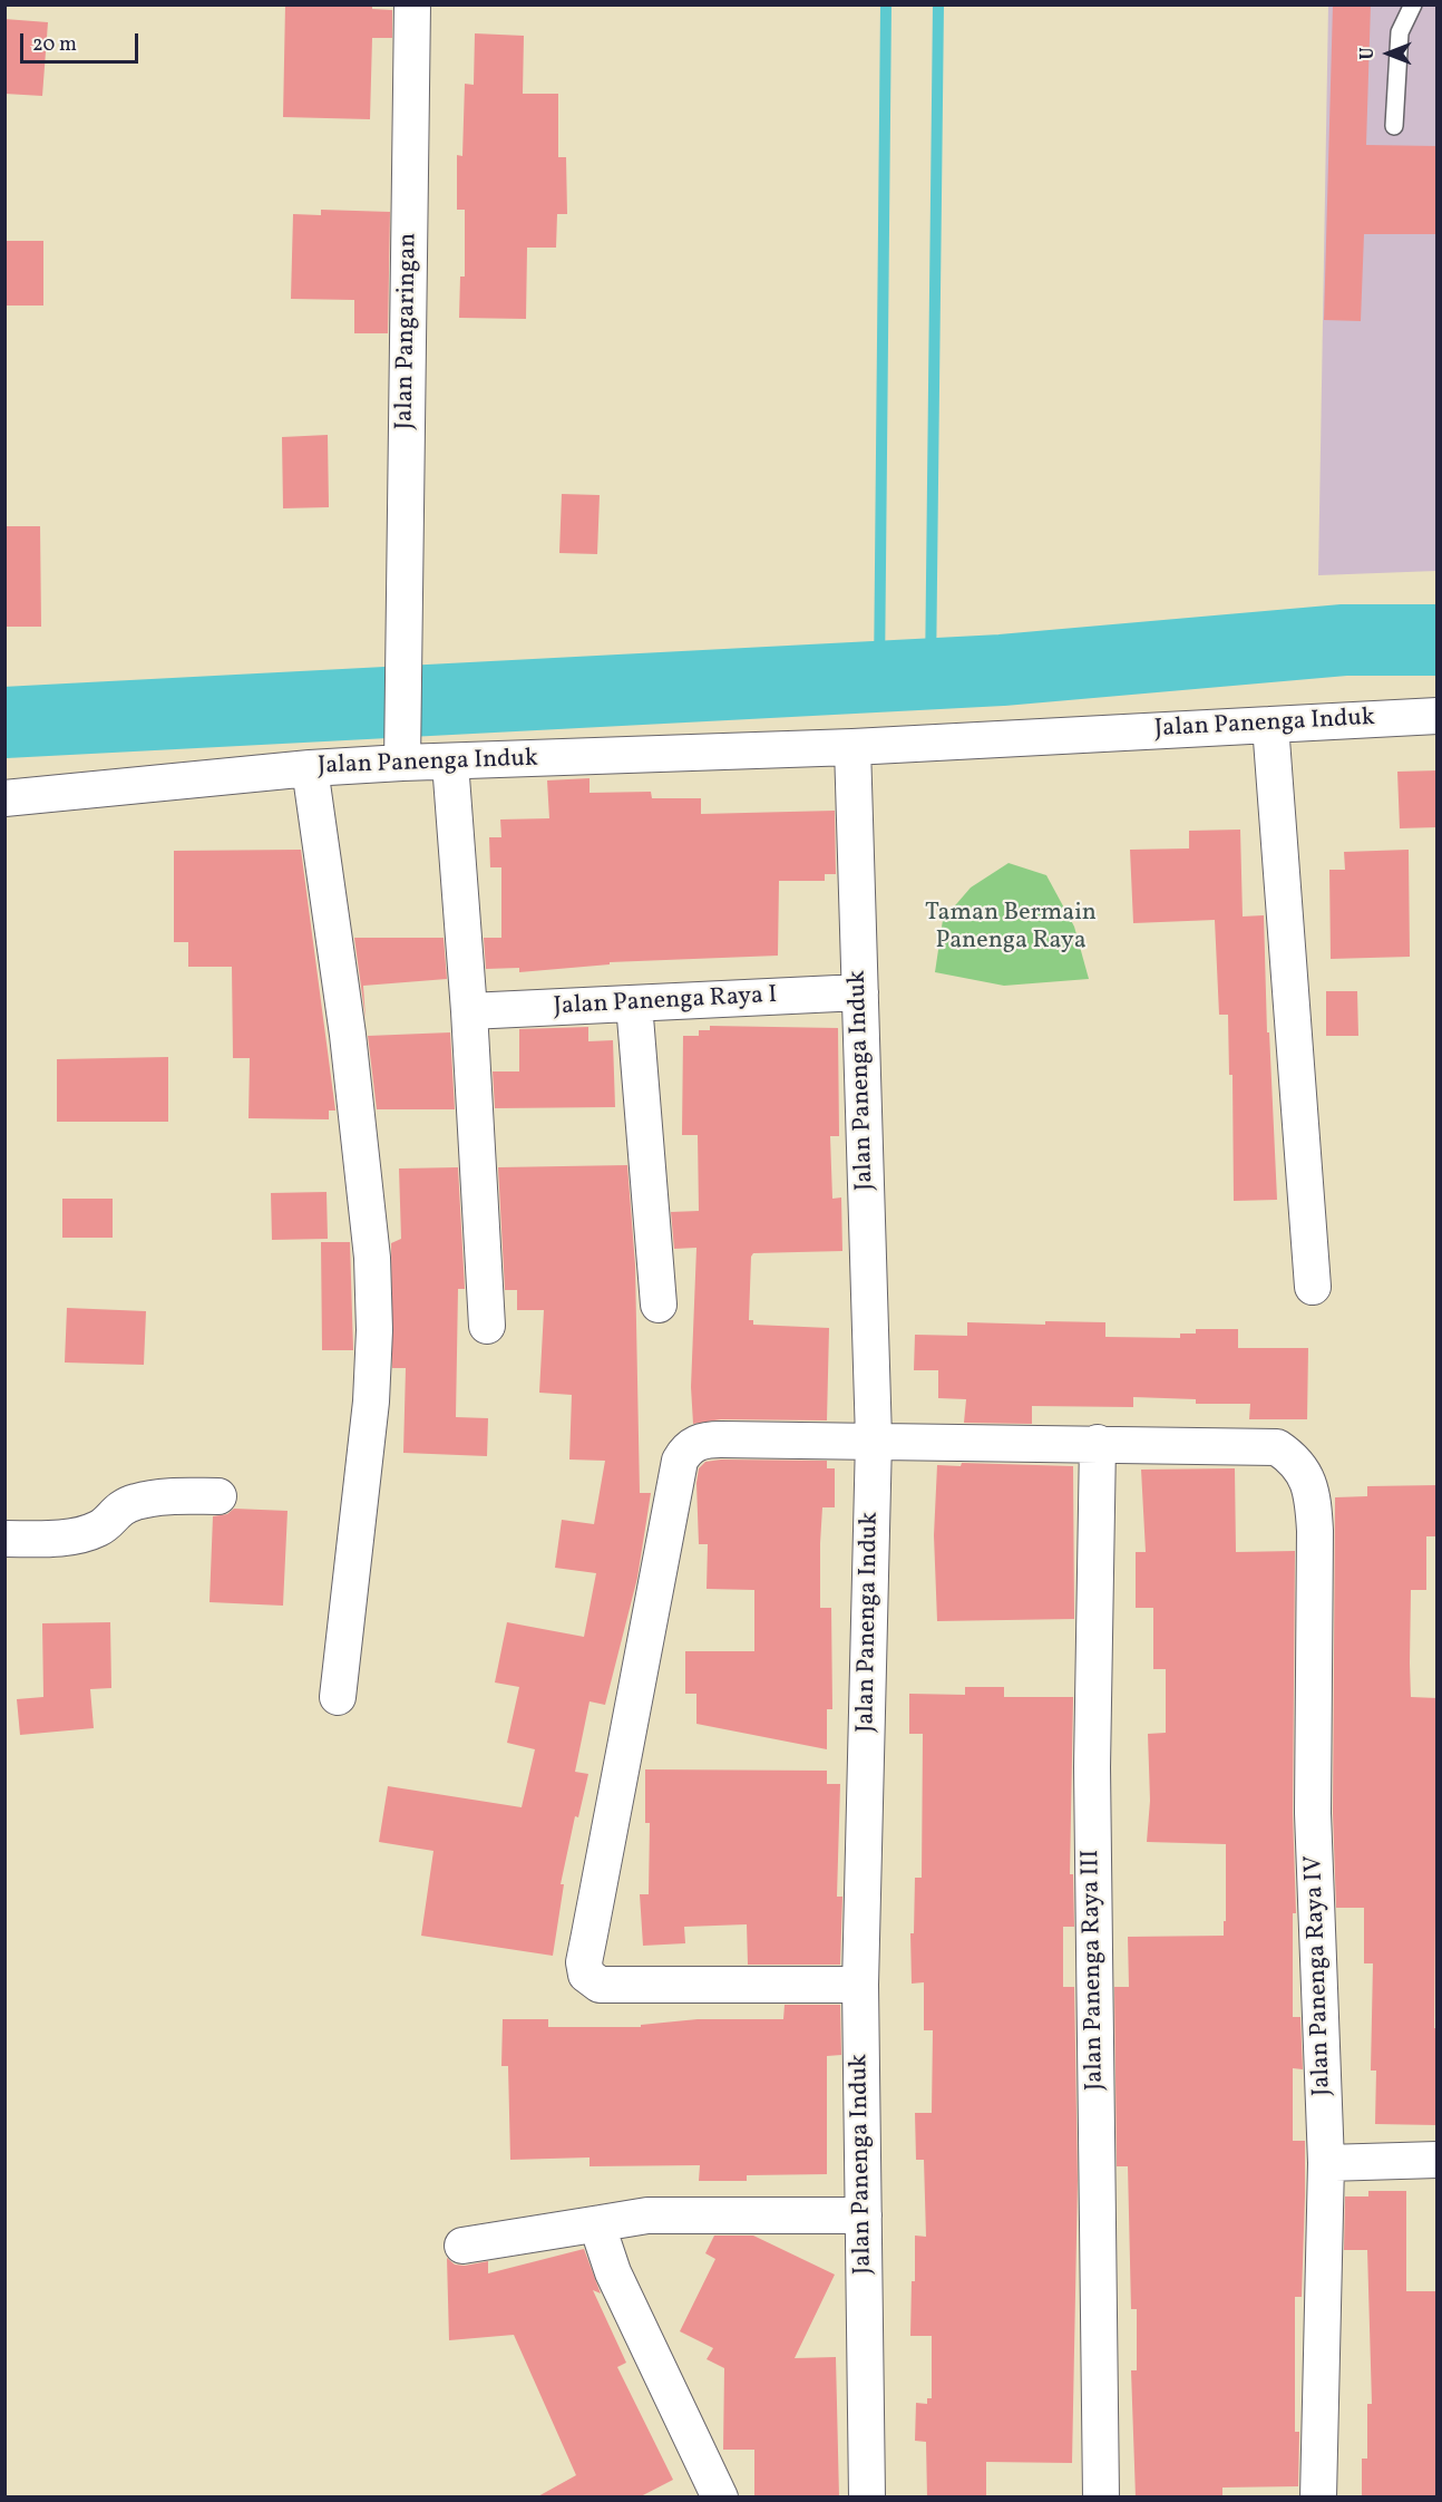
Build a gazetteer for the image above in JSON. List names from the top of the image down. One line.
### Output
{"streets":{"street":["Jalan Pangaringan","Jalan Panenga Induk","Jalan Panenga Raya I","Jalan Panenga Raya III","Jalan Panenga Raya IV"]},"crossings":[["Jalan Pangaringan","Jalan Panenga Induk"],["Jalan Panenga Induk","Jalan Panenga Raya I"],["Jalan Panenga Raya III","Jalan Panenga Raya IV"]],"parks":["Taman Bermain Panenga Raya"],"scale_bar":"20 m","north":"left"}
